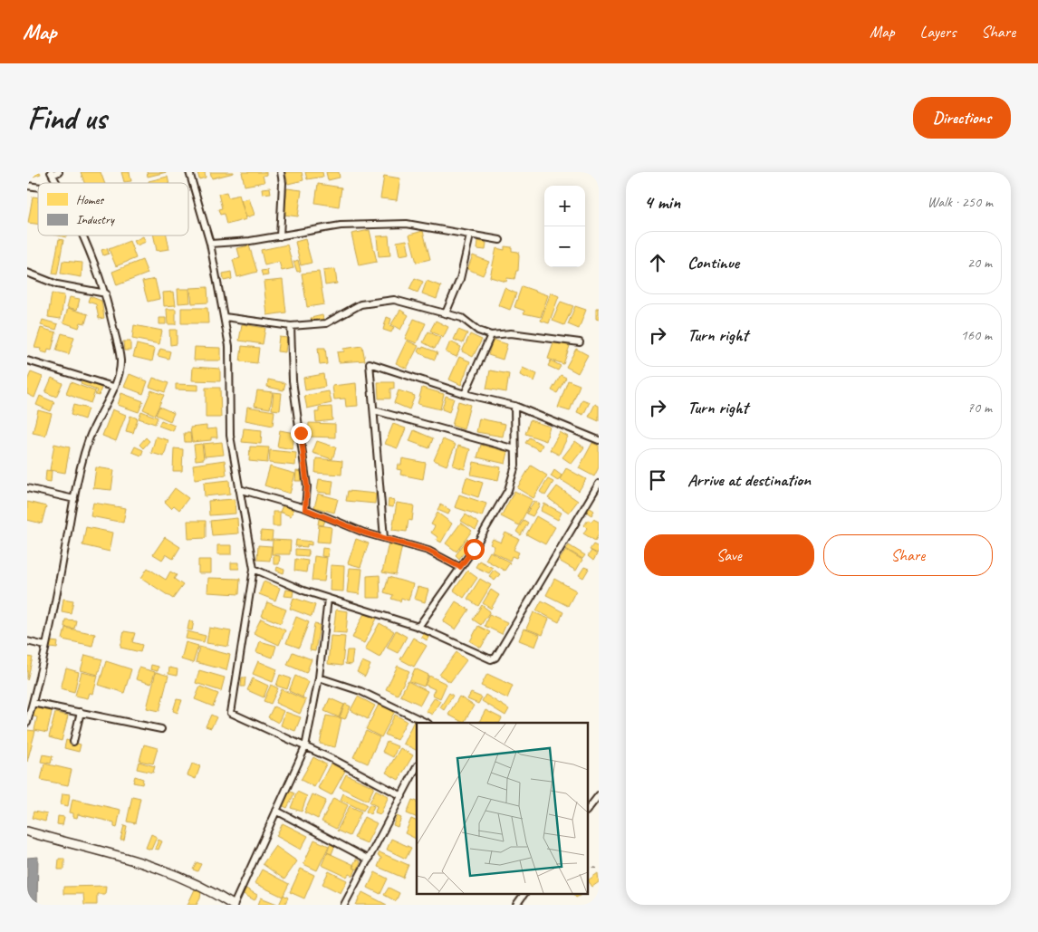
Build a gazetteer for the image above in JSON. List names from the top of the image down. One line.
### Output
{"legend":["Homes","Industry"],"page":{"header":"Map","nav":["Map","Layers","Share"],"buttons":["Directions",["Save","Share"]],"title":"Find us","heading":["4 min","Walk · 250 m"],"map_buttons":["+","−"],"list":[["Continue","20 m"],["Turn right","160 m"],["Turn right","70 m"],"Arrive at destination"]}}
